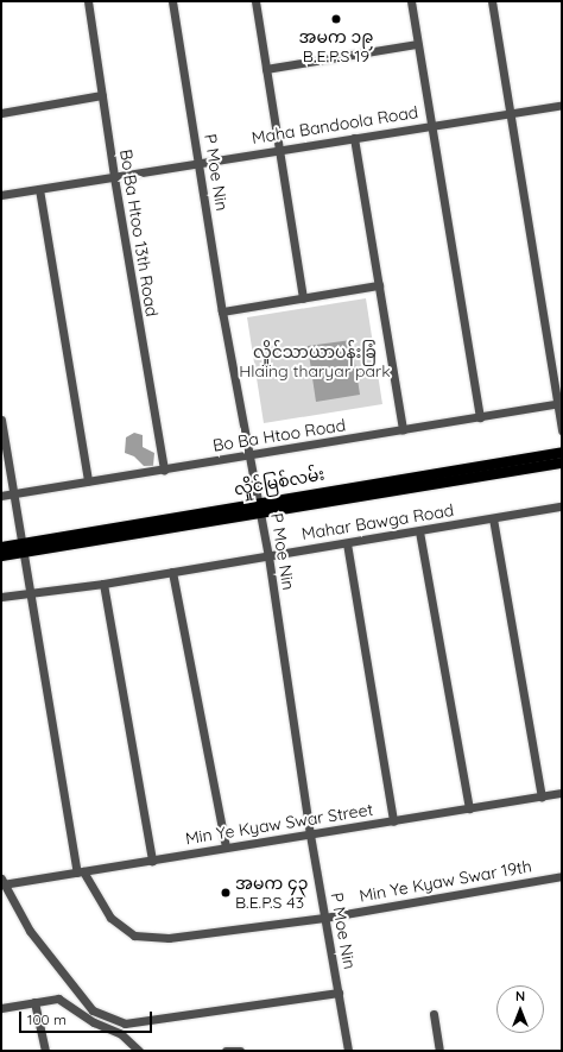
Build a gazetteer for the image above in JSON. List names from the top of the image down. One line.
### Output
{"streets":{"main road":["လှိုင်မြစ်လမ်း"],"street":["Maha Bandoola Road","P Moe Nin","Bo Ba Htoo 13th Road","Bo Ba Htoo Road","Mahar Bawga Road","Min Ye Kyaw Swar Street","Min Ye Kyaw Swar 19th"]},"crossings":[["Maha Bandoola Road","P Moe Nin"],["Maha Bandoola Road","Bo Ba Htoo 13th Road"],["P Moe Nin","Bo Ba Htoo Road"],["P Moe Nin","လှိုင်မြစ်လမ်း"],["P Moe Nin","Mahar Bawga Road"],["P Moe Nin","Min Ye Kyaw Swar Street"],["P Moe Nin","Min Ye Kyaw Swar 19th"],["Bo Ba Htoo 13th Road","Bo Ba Htoo Road"],["လှိုင်မြစ်လမ်း","Min Ye Kyaw Swar 19th"],["Mahar Bawga Road","Min Ye Kyaw Swar 19th"],["Min Ye Kyaw Swar Street","Min Ye Kyaw Swar 19th"]],"parks":["လှိုင်သာယာပန်းခြံ Hlaing tharyar park"],"places":["အမက ၁၉ B.E.P.S 19","အမက ၄၃ B.E.P.S 43"],"scale_bar":"100 m","north":"top"}
